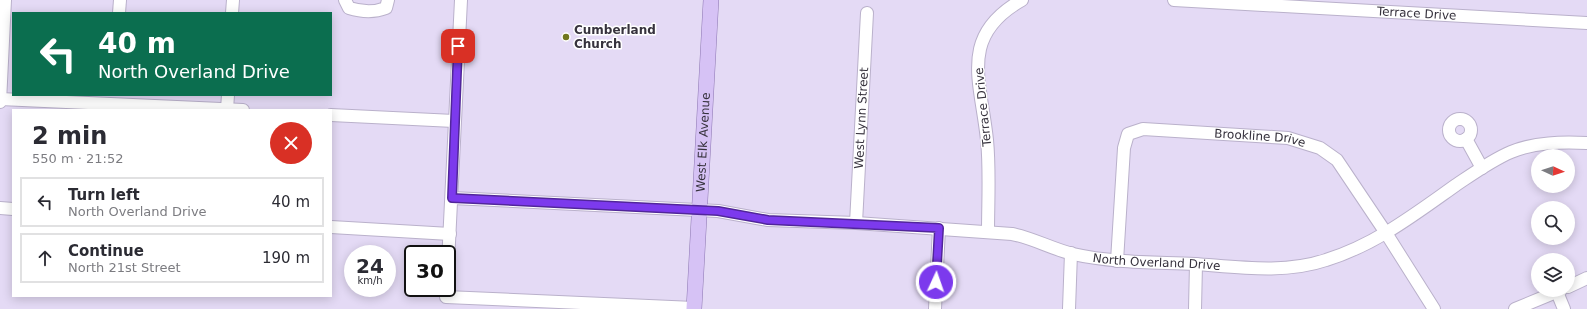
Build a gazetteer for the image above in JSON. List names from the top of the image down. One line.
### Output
{"streets":{"main road":["West Elk Avenue"],"street":["Terrace Drive","West Lynn Street","Brookline Drive","North Overland Drive"]},"crossings":[["Terrace Drive","North Overland Drive"],["West Lynn Street","North Overland Drive"],["Brookline Drive","North Overland Drive"],["West Elk Avenue","North Overland Drive"]],"places":["Cumberland Church"],"north":"right","page":{"turn":["40 m","North Overland Drive"],"heading":["2 min","550 m · 21:52"],"list":[{"name":"Turn left","note":"North Overland Drive","value":"40 m"},{"name":"Continue","note":"North 21st Street","value":"190 m"}],"speed":"24 km/h","limit":"30"}}
